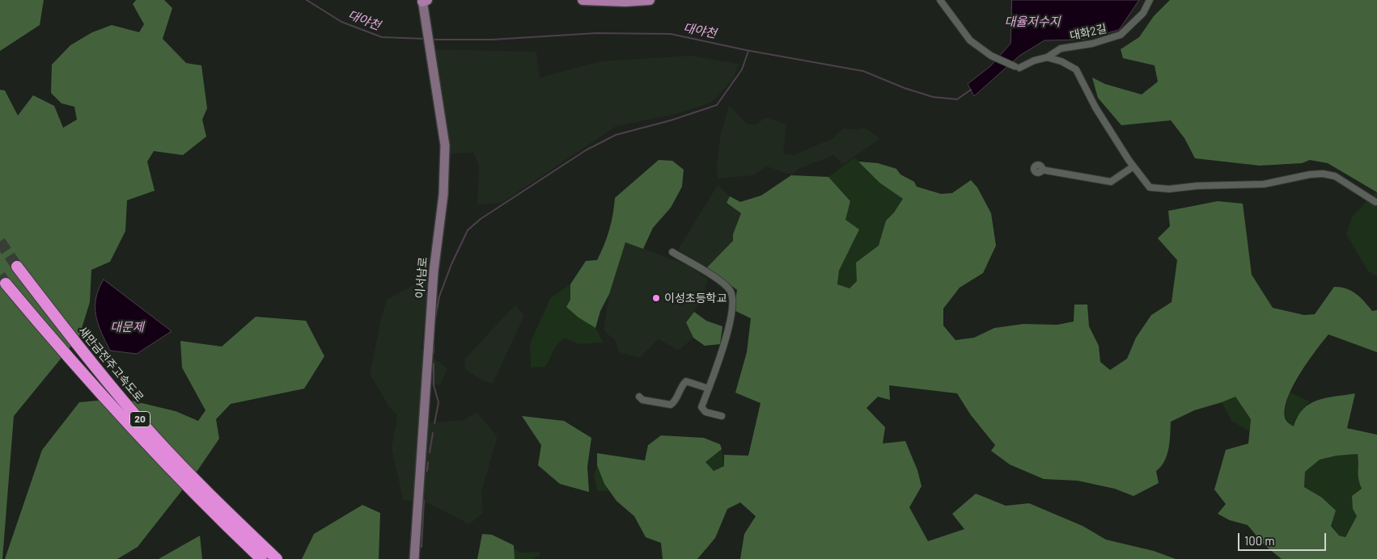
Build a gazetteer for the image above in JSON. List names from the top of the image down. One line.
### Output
{"streets":{"highway":["새만금전주고속도로","20"],"main road":["이서남로"],"street":["대화2길"]},"water":["대야천","대율저수지","대문제"],"places":["이성초등학교"],"scale_bar":"100 m"}
